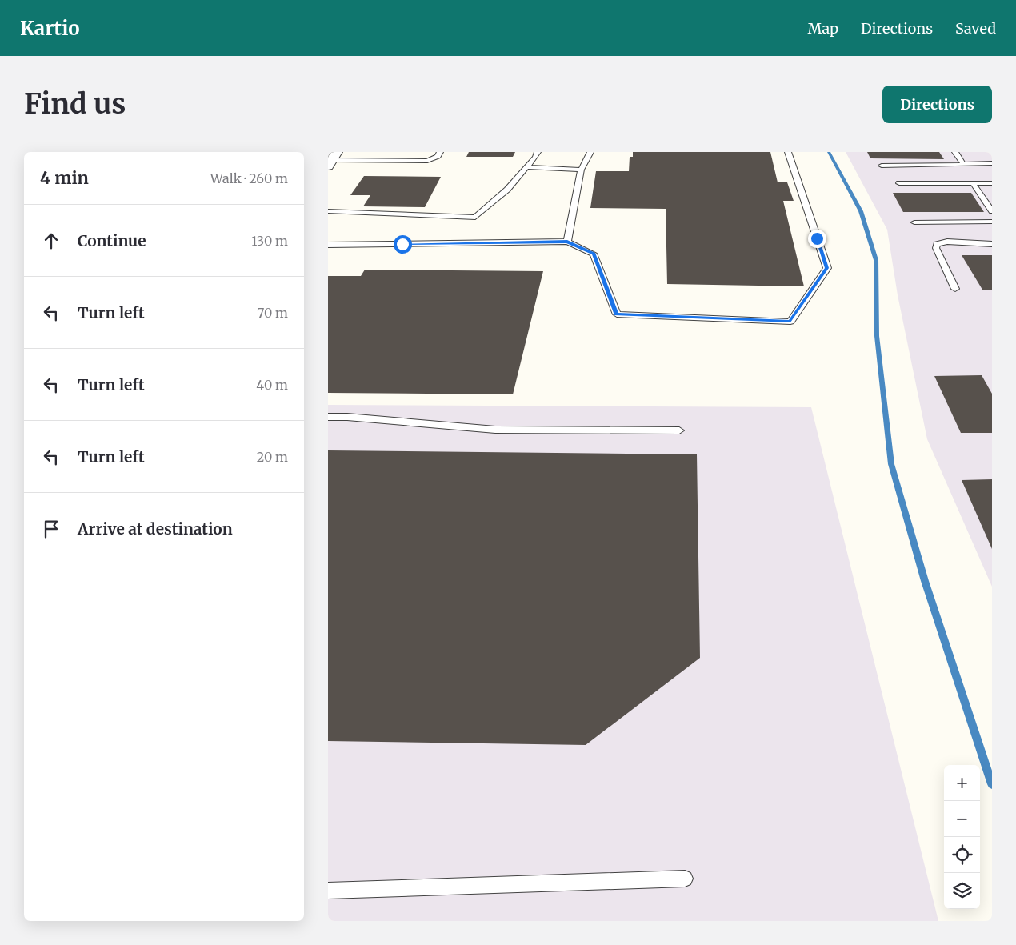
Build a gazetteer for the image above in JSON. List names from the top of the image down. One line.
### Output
{"page":{"header":"Kartio","nav":["Map","Directions","Saved"],"buttons":"Directions","title":"Find us","heading":["4 min","Walk · 260 m"],"list":[["Continue","130 m"],["Turn left","70 m"],["Turn left","40 m"],["Turn left","20 m"],"Arrive at destination"],"map_buttons":["+","−"]}}
